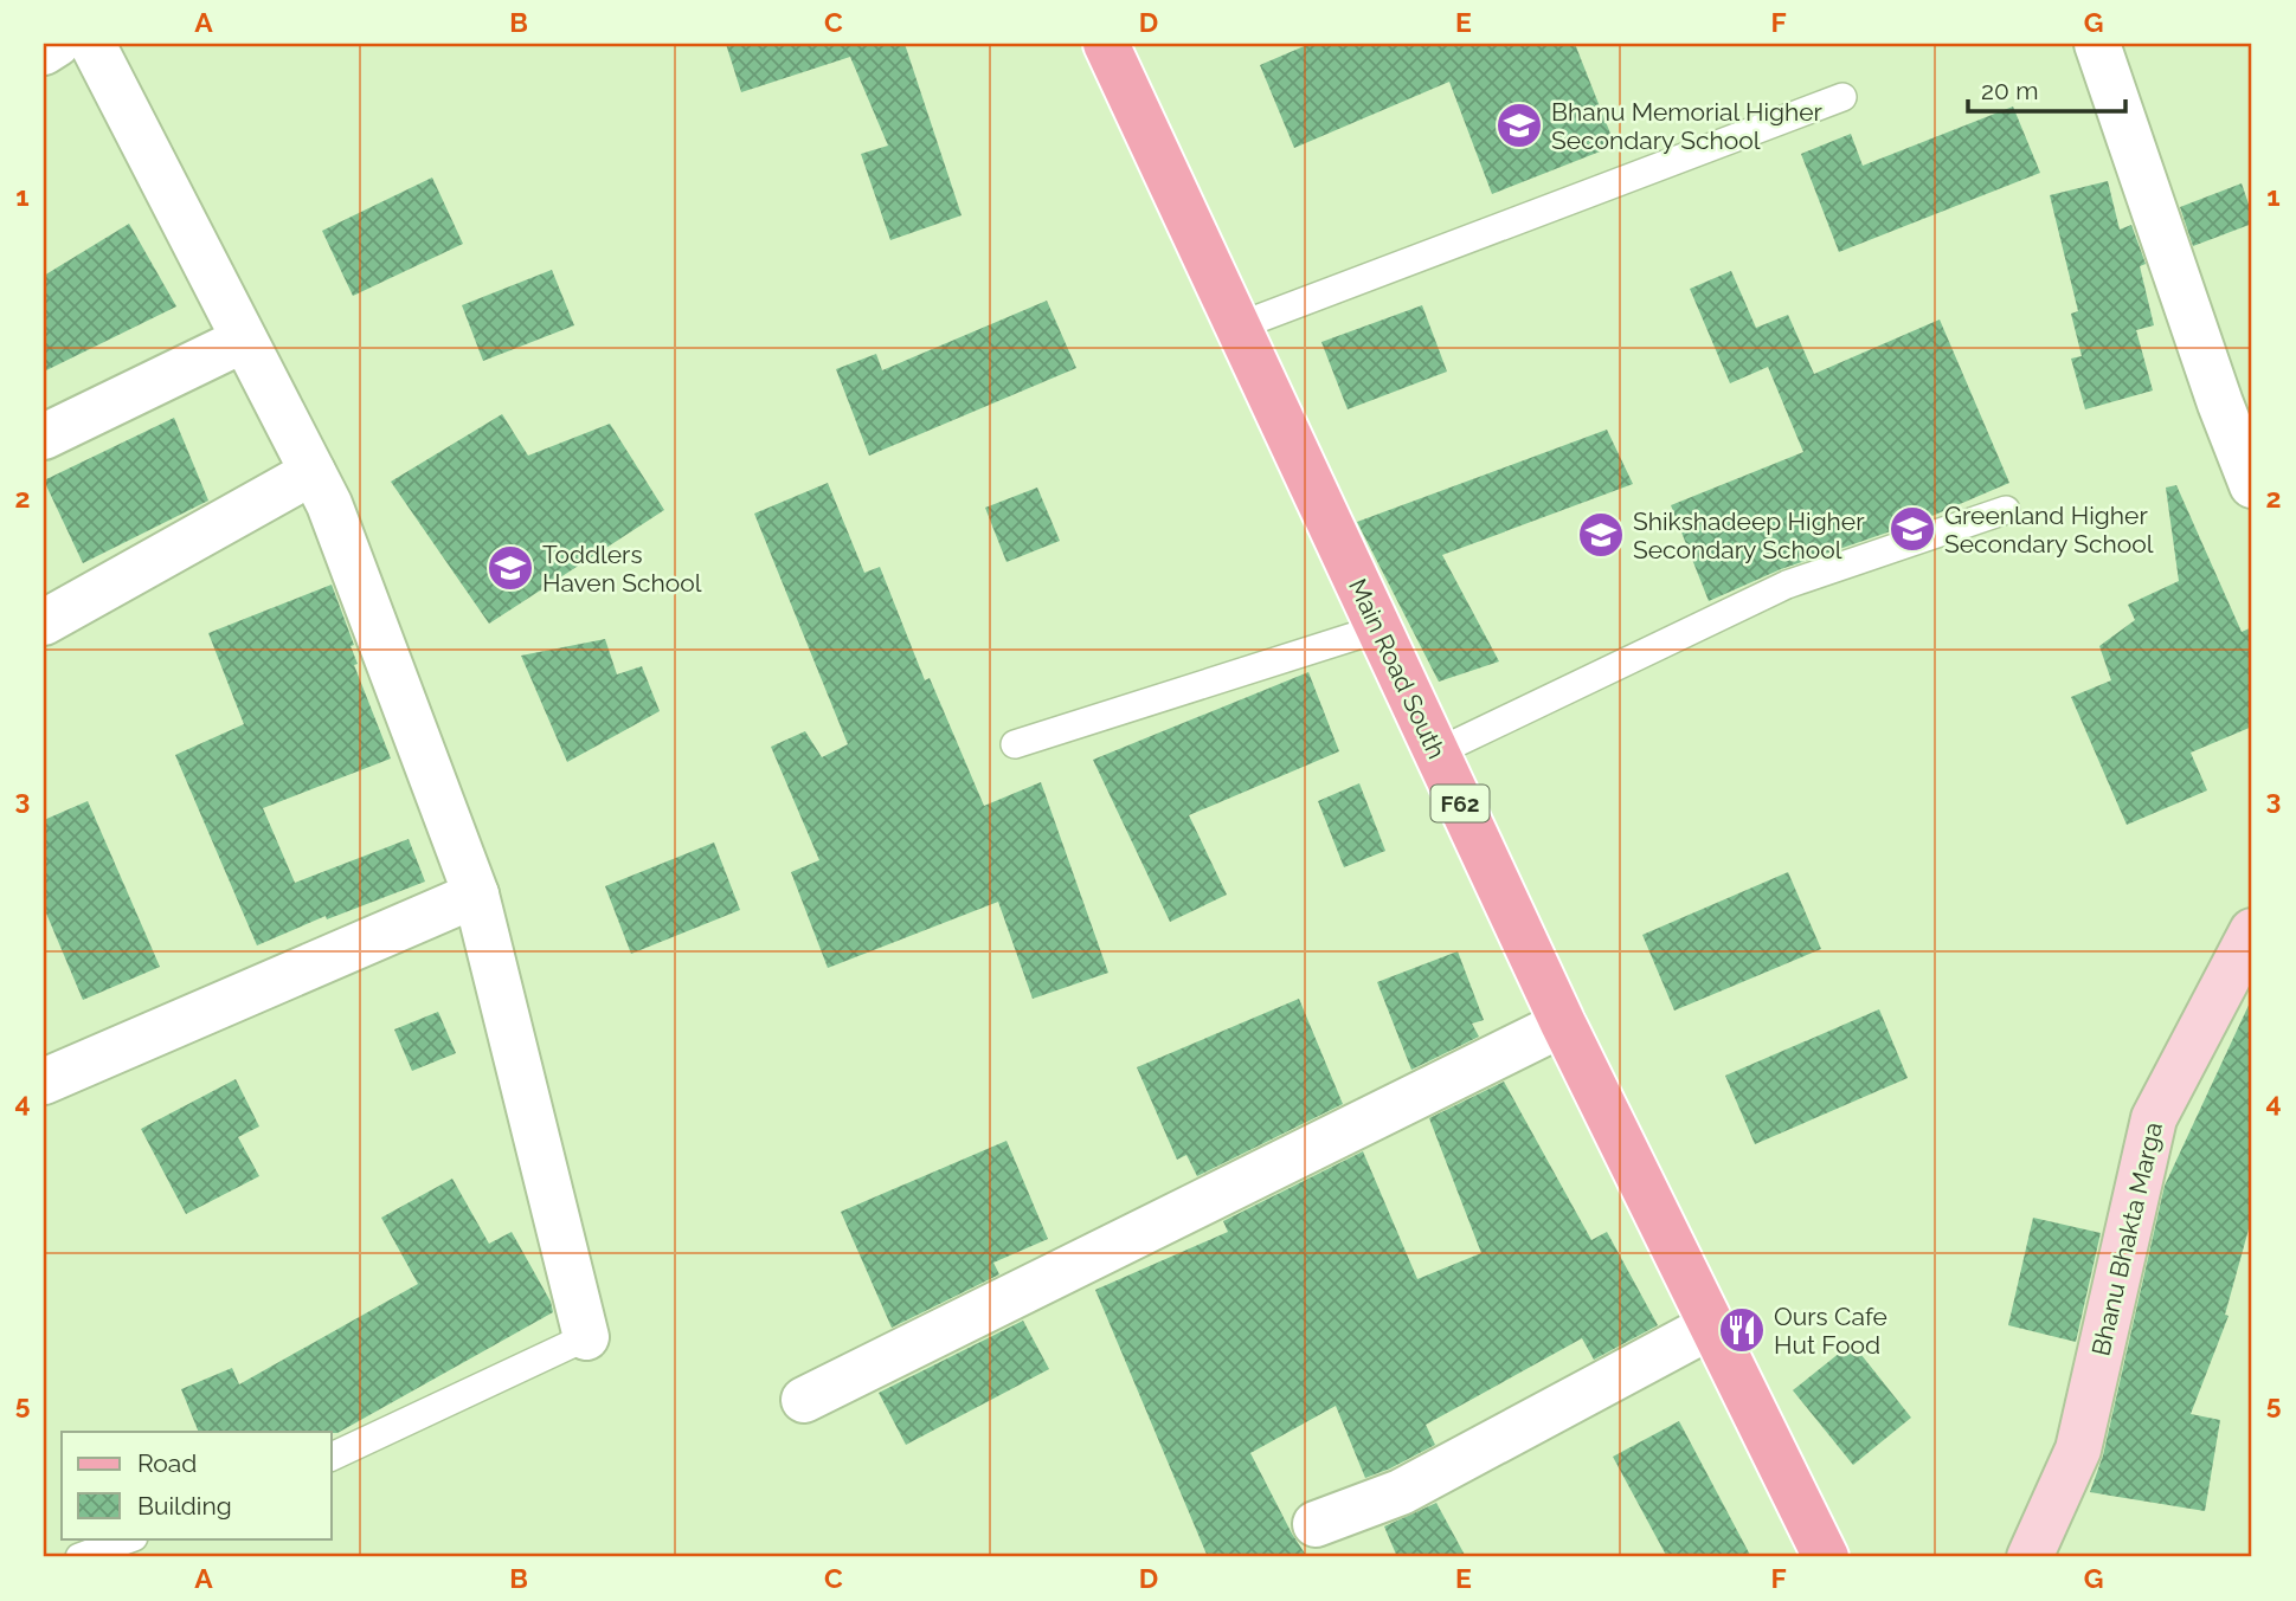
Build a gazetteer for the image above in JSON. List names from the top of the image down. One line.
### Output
{"streets":{"main road":["Main Road South","F62"],"street":["Bhanu Bhakta Marga"]},"places":{"school or university":["Bhanu Memorial Higher Secondary School","Greenland Higher Secondary School","Shikshadeep Higher Secondary School","Toddlers Haven School"],"restaurant":["Ours Cafe Hut Food"]},"legend":["Road","Building"],"scale_bar":"20 m","grid":{"columns":["A","B","C","D","E","F","G"],"rows":["1","2","3","4","5"]}}
